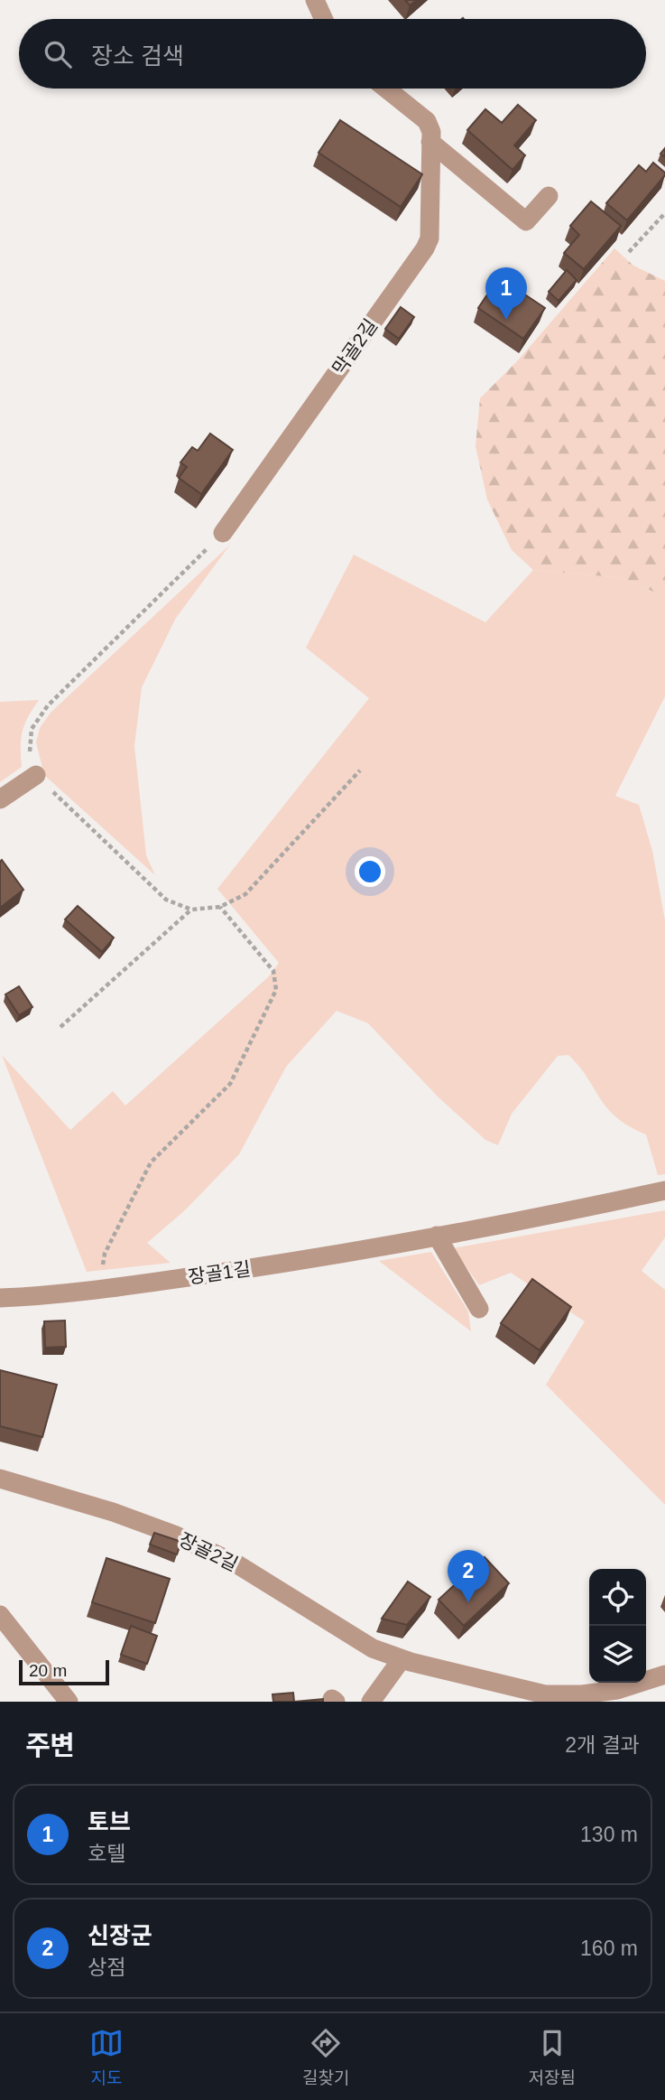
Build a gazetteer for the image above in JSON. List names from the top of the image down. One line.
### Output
{"streets":{"street":["막골2길","장골1길","장골2길"]},"scale_bar":"20 m","page":{"search":"장소 검색","pins":["1","2"],"scale":"20 m","heading":["주변","2개 결과"],"list":[{"mark":"1","name":"토브","note":"호텔","value":"130 m"},{"mark":"2","name":"신장군","note":"상점","value":"160 m"}],"nav":["지도","길찾기","저장됨"]}}
